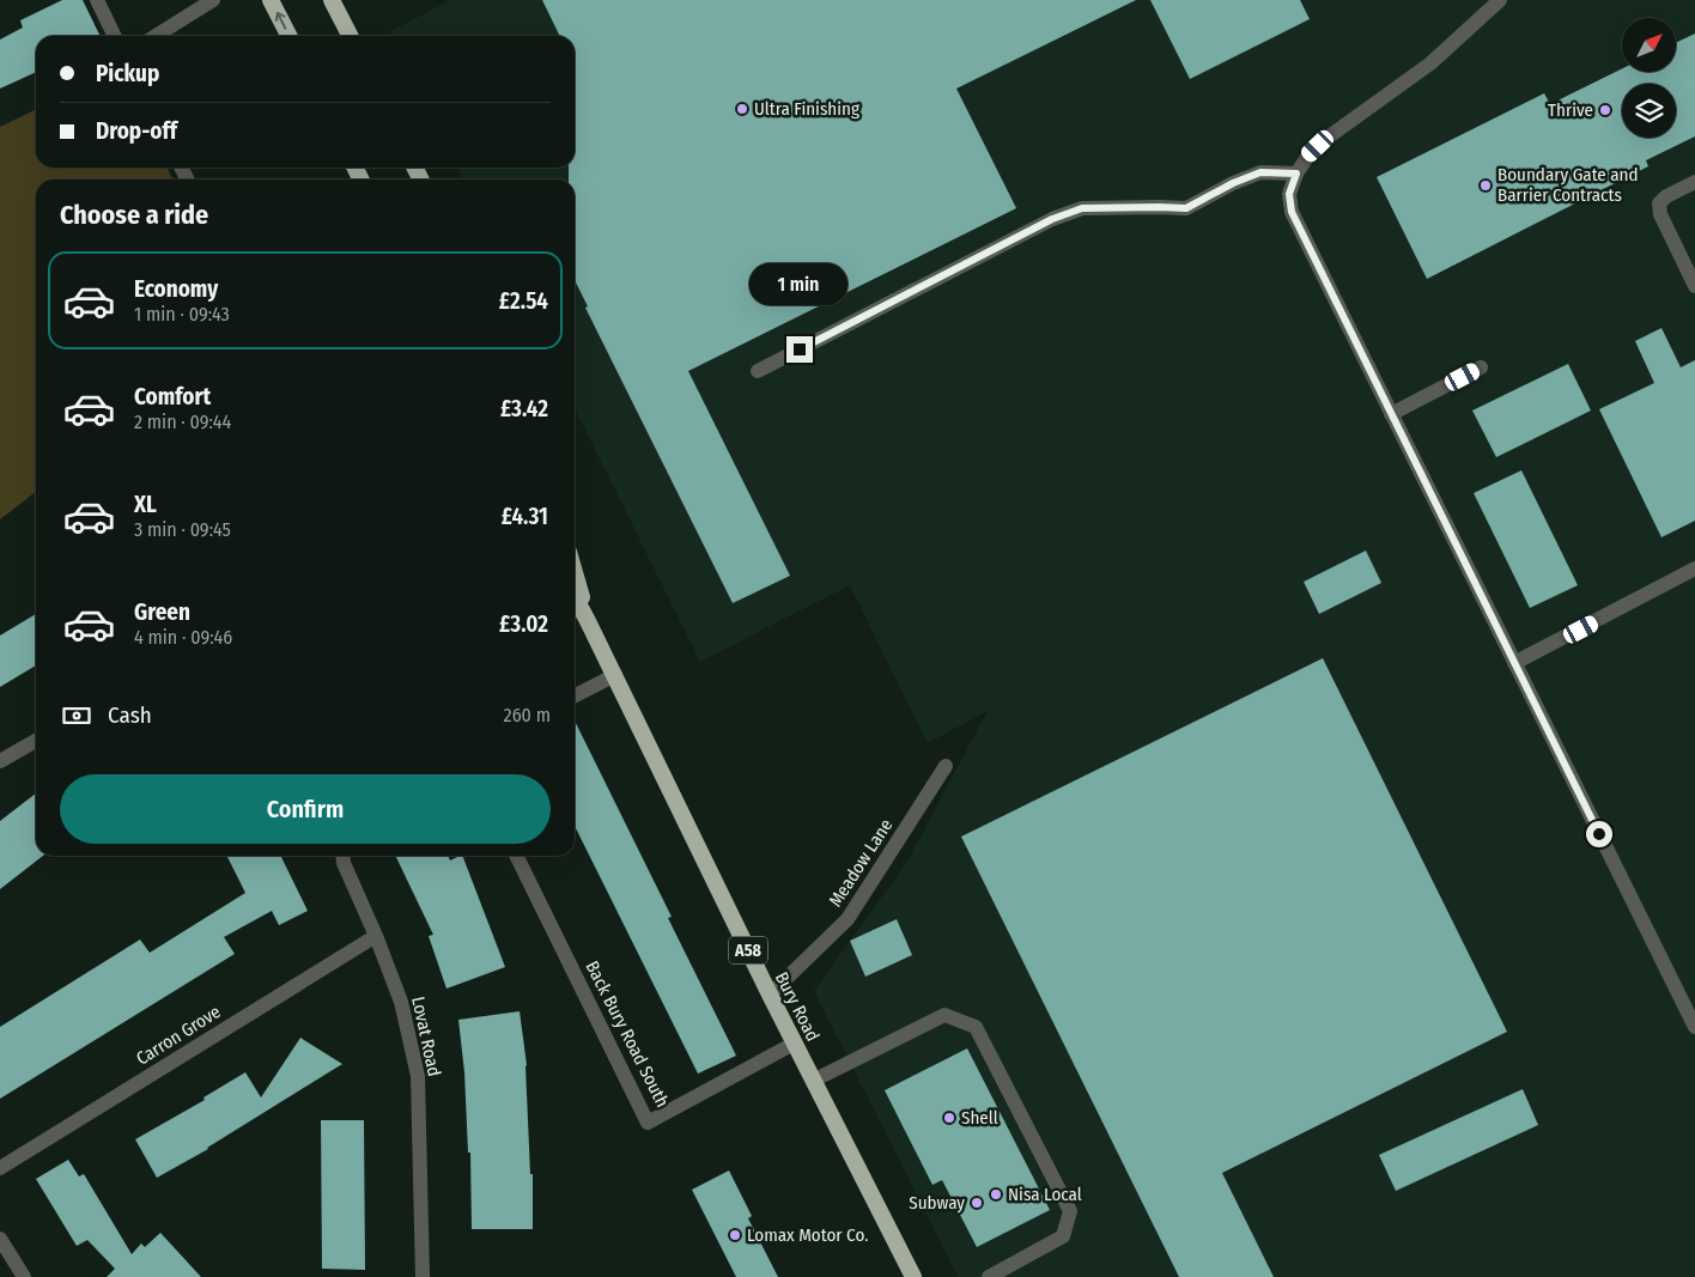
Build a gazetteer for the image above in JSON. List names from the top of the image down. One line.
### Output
{"streets":{"highway":["A58","Bury Road"],"street":["Meadow Lane","Back Bury Road South","Carron Grove","Lovat Road"]},"crossings":[["Meadow Lane","Bury Road"],["Bury Road","Back Bury Road South"],["Carron Grove","Lovat Road"]],"places":["Ultra Finishing","Thrive","Boundary Gate and Barrier Contracts","Shell","Nisa Local","Subway","Lomax Motor Co."],"north":"top right","page":{"banner":["Pickup","Drop-off"],"heading":"Choose a ride","list":[{"name":"Economy","note":"1 min · 09:43","value":"£2.54"},{"name":"Comfort","note":"2 min · 09:44","value":"£3.42"},{"name":"XL","note":"3 min · 09:45","value":"£4.31"},{"name":"Green","note":"4 min · 09:46","value":"£3.02"}],"bubble":"1 min","pay":["Cash","260 m"],"buttons":"Confirm"}}
